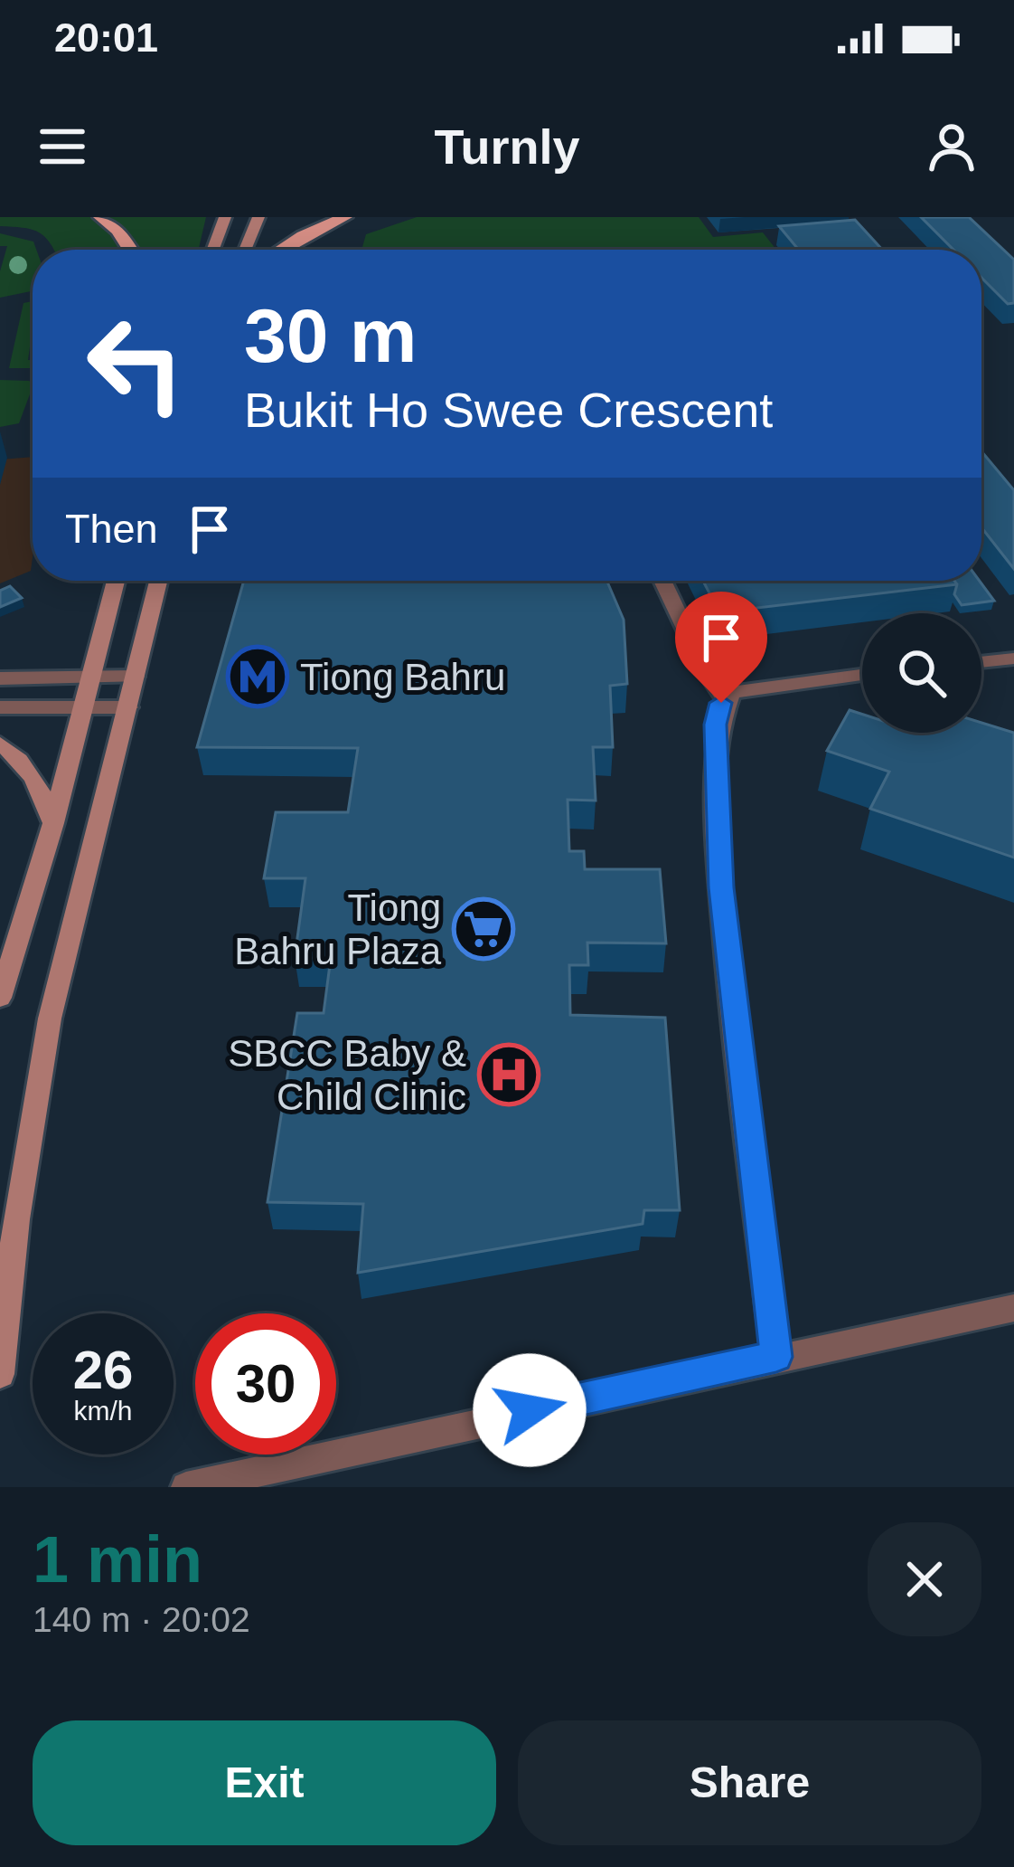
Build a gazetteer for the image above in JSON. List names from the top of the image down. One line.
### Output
{"places":{"metro station":["Tiong Bahru"],"supermarket":["Tiong Bahru Plaza"],"hospital":["SBCC Baby & Child Clinic"]},"page":{"status":"20:01","header":"Turnly","turn":["30 m","Bukit Ho Swee Crescent"],"then":"Then","speed":"26 km/h","limit":"30","heading":["1 min","140 m · 20:02"],"buttons":["Exit","Share"]}}
